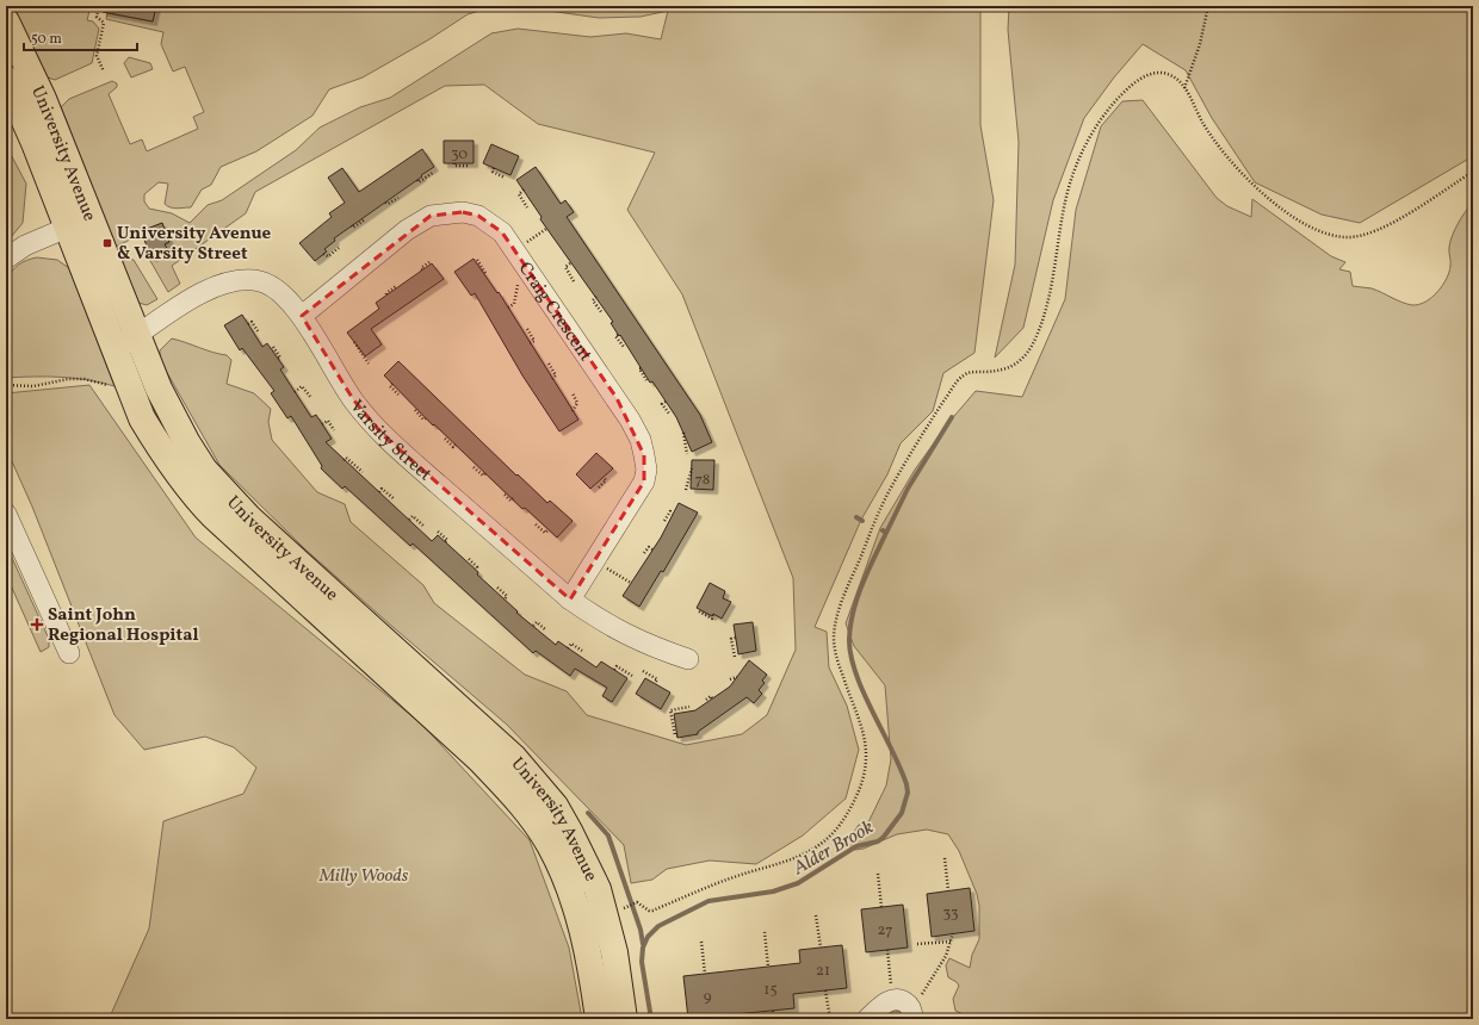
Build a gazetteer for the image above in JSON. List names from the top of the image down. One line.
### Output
{"streets":{"main road":["University Avenue"],"street":["Craig Crescent","Varsity Street"]},"crossings":[["University Avenue","Varsity Street"],["Craig Crescent","Varsity Street"]],"water":["Alder Brook"],"parks":["Milly Woods"],"places":{"transit":["University Avenue & Varsity Street"],"health":["Saint John Regional Hospital"]},"house_numbers":["30","78","33","27","21","15","9"],"scale_bar":"50 m"}
